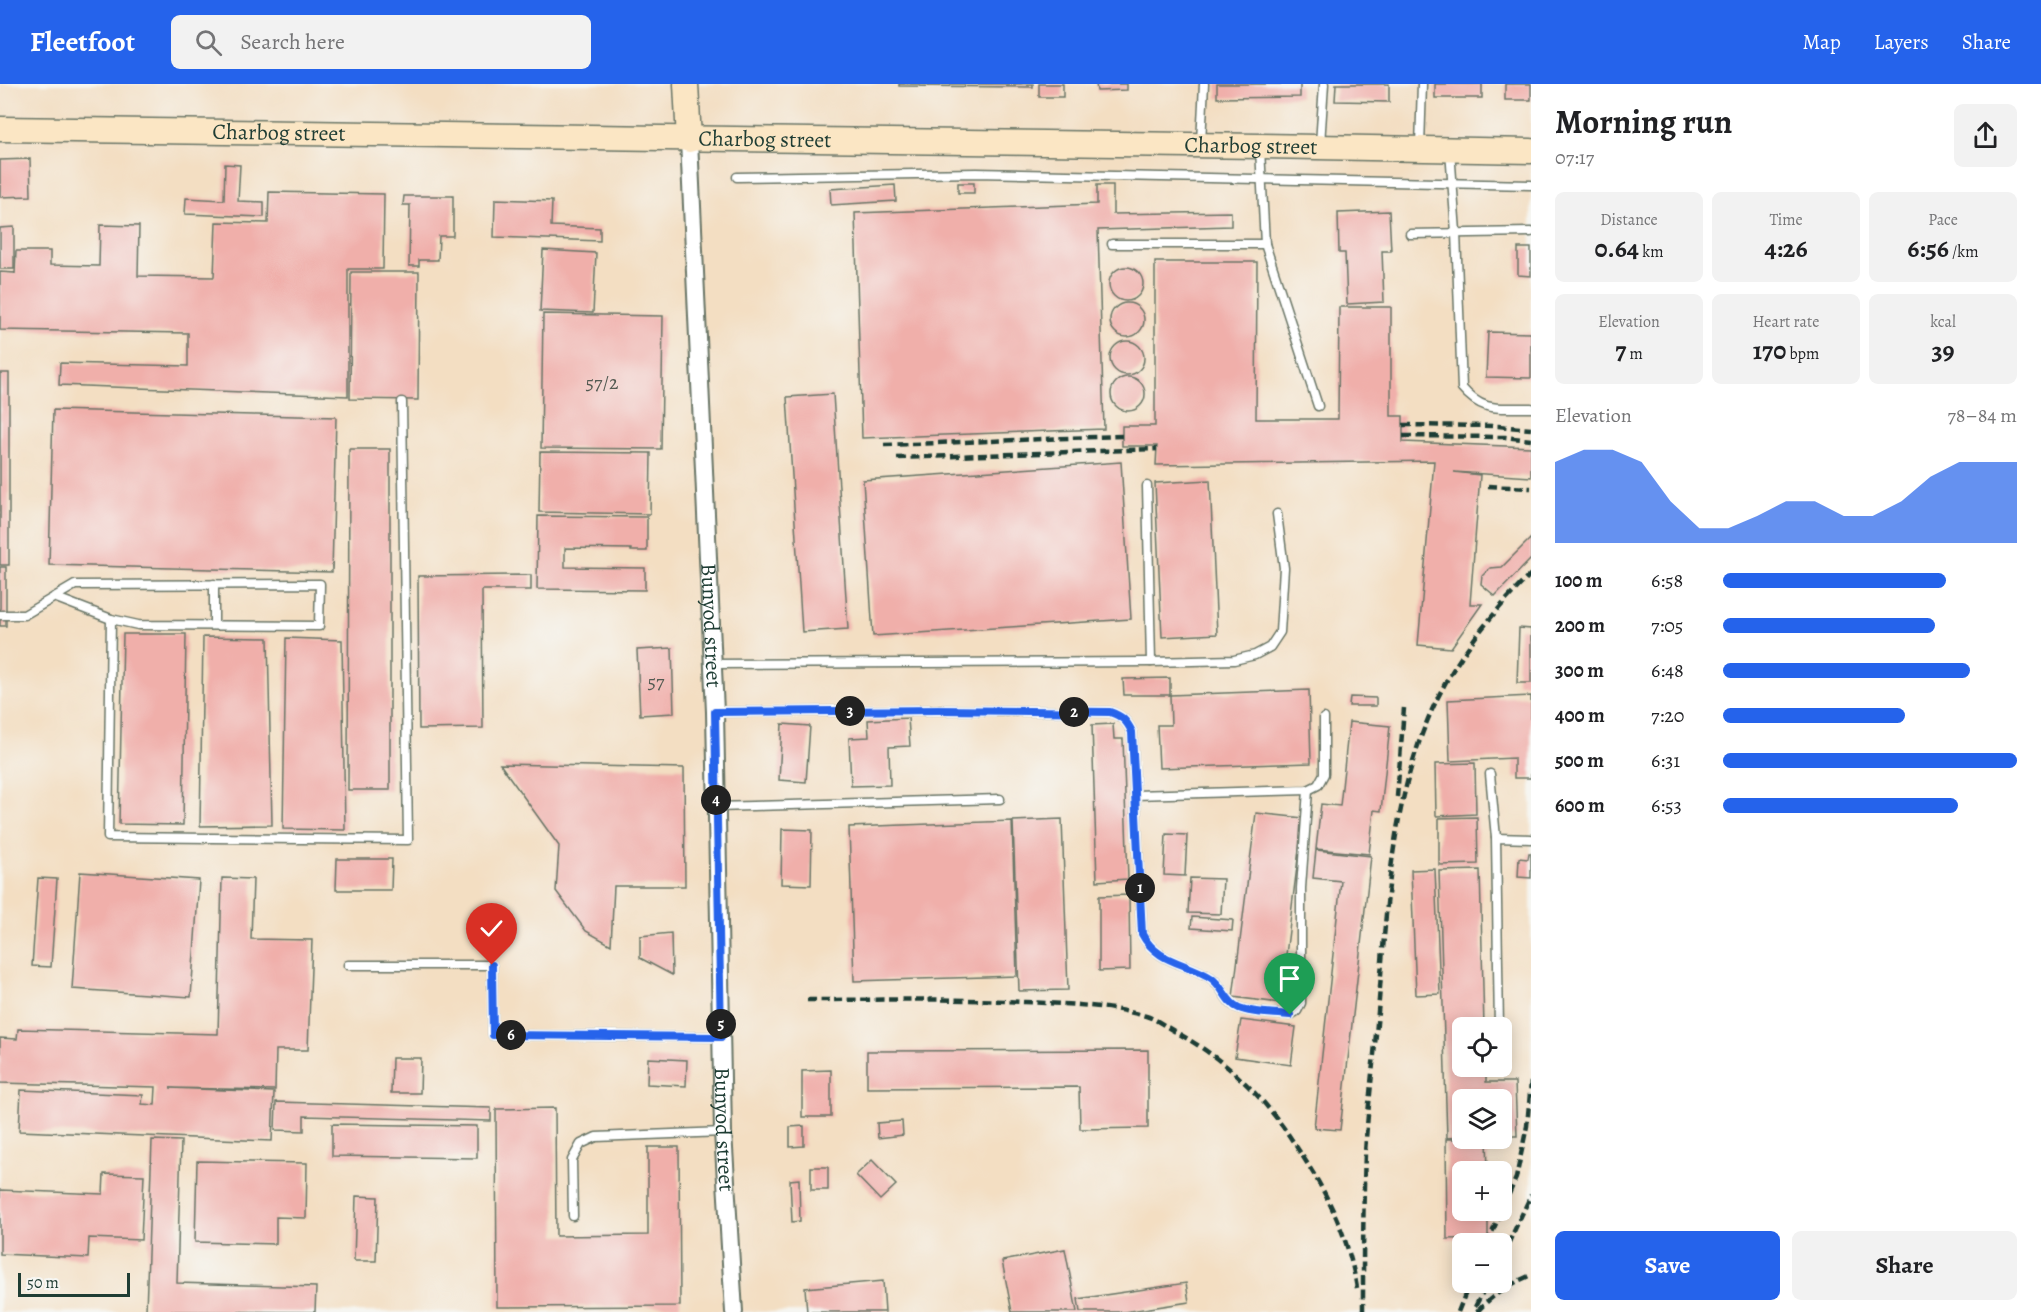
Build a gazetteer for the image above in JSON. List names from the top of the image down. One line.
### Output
{"streets":{"street":["Charbog street","Bunyod street"]},"crossings":[["Charbog street","Bunyod street"]],"house_numbers":["57/2","57"],"scale_bar":"50 m","page":{"header":"Fleetfoot","search":"Search here","nav":["Map","Layers","Share"],"heading":["Morning run","07:17"],"stats":[["Distance","0.64 km"],["Time","4:26"],["Pace","6:56 /km"],["Elevation","7 m"],["Heart rate","170 bpm"],["kcal","39"]],"chart":["Elevation","78–84 m"],"list":[{"name":"100 m","note":"6:58"},{"name":"200 m","note":"7:05"},{"name":"300 m","note":"6:48"},{"name":"400 m","note":"7:20"},{"name":"500 m","note":"6:31"},{"name":"600 m","note":"6:53"}],"pins":["3","2","4","1","5","6"],"map_buttons":["+","−"],"buttons":["Save","Share"],"scale":"50 m"}}
